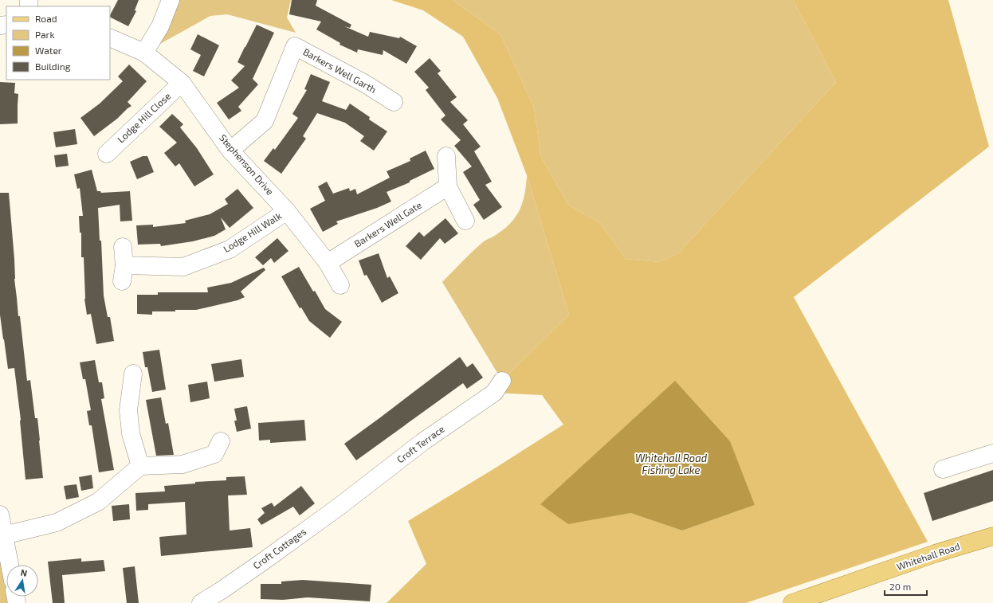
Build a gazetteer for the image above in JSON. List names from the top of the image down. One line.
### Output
{"streets":{"main road":["Whitehall Road"],"street":["Barkers Well Garth","Lodge Hill Close","Stephenson Drive","Barkers Well Gate","Lodge Hill Walk","Croft Terrace","Croft Cottages"]},"crossings":[["Barkers Well Garth","Stephenson Drive"],["Lodge Hill Close","Stephenson Drive"],["Stephenson Drive","Barkers Well Gate"],["Stephenson Drive","Lodge Hill Walk"],["Croft Terrace","Croft Cottages"]],"water":["Whitehall Road Fishing Lake"],"legend":["Road","Park","Water","Building"],"scale_bar":"20 m","north":"top"}
